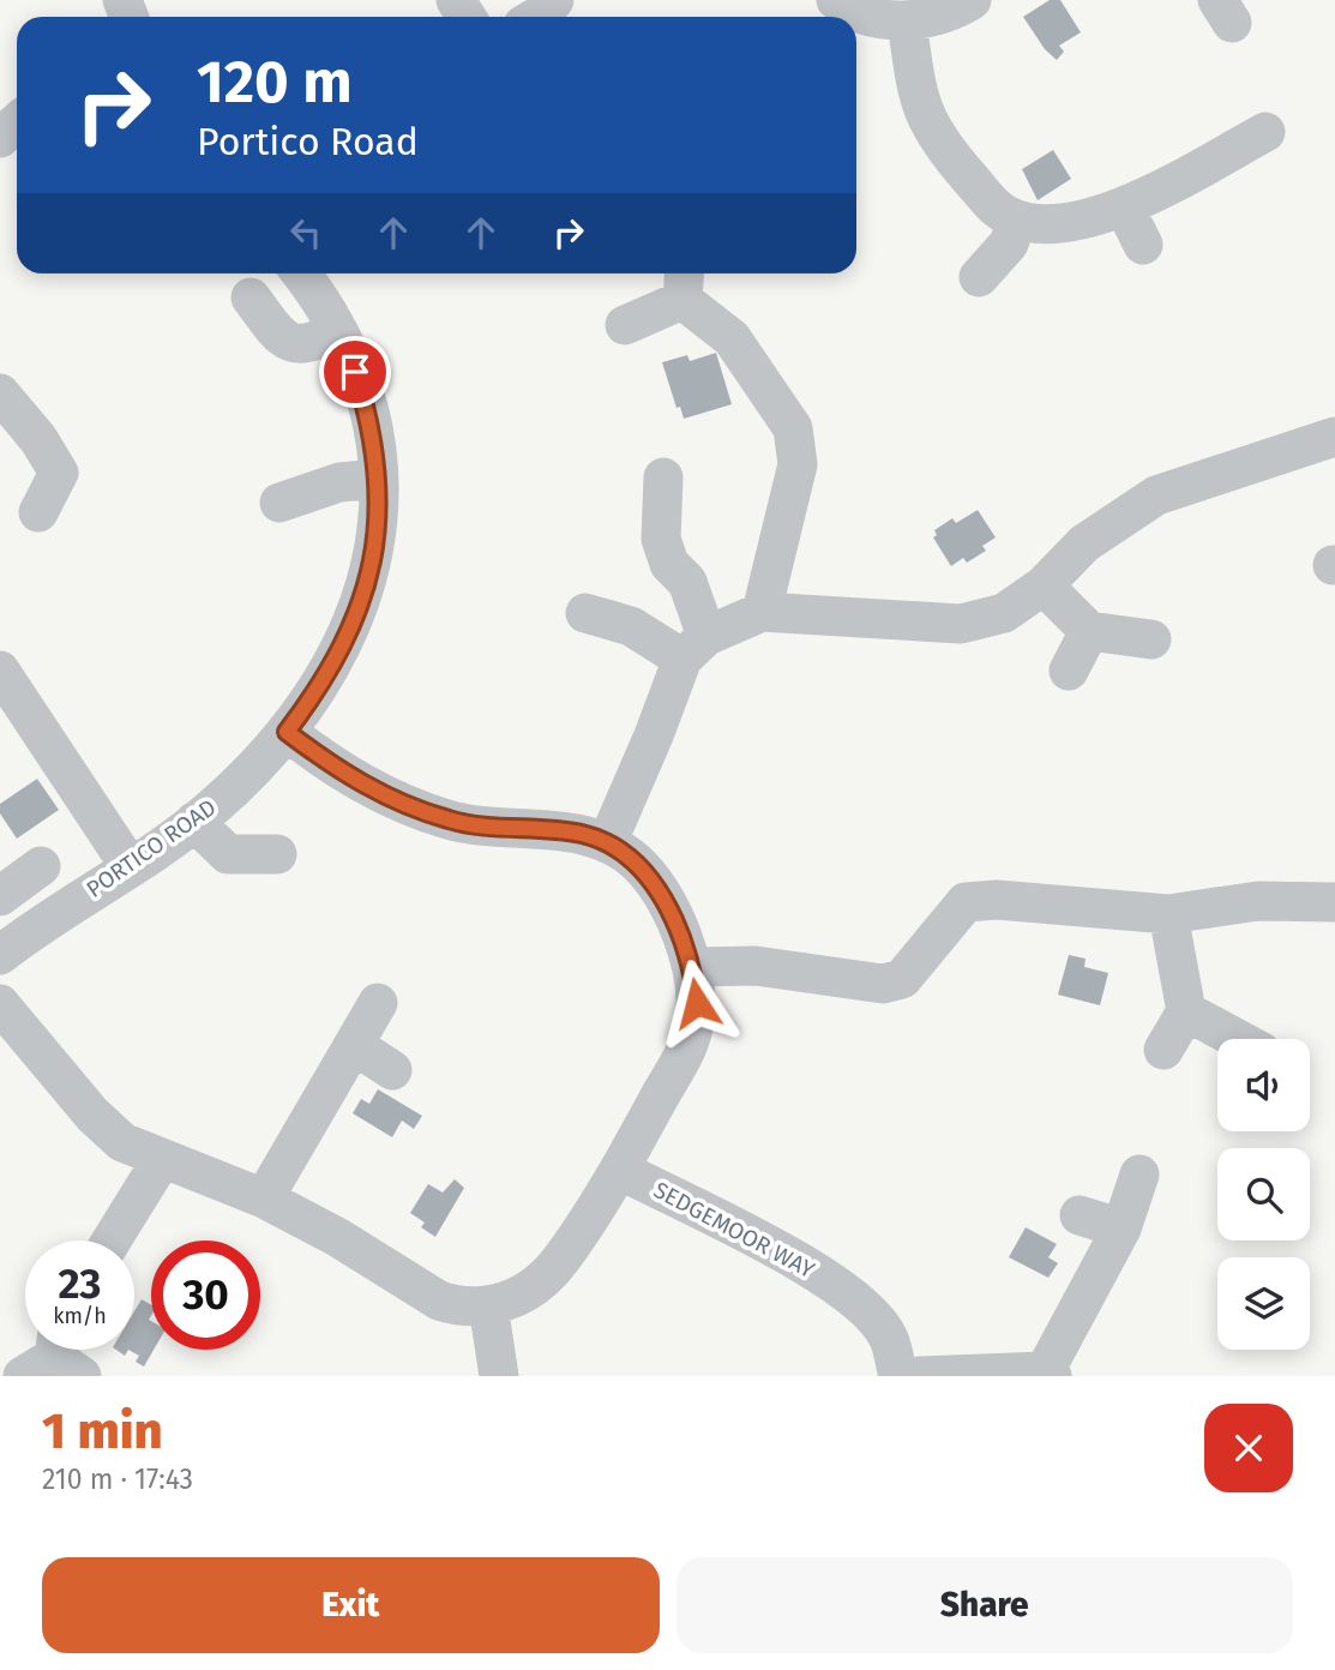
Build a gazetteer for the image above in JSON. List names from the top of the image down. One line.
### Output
{"streets":{"street":["PORTICO ROAD","SEDGEMOOR WAY"]},"page":{"turn":["120 m","Portico Road"],"speed":"23 km/h","limit":"30","heading":["1 min","210 m · 17:43"],"buttons":["Exit","Share"]}}
